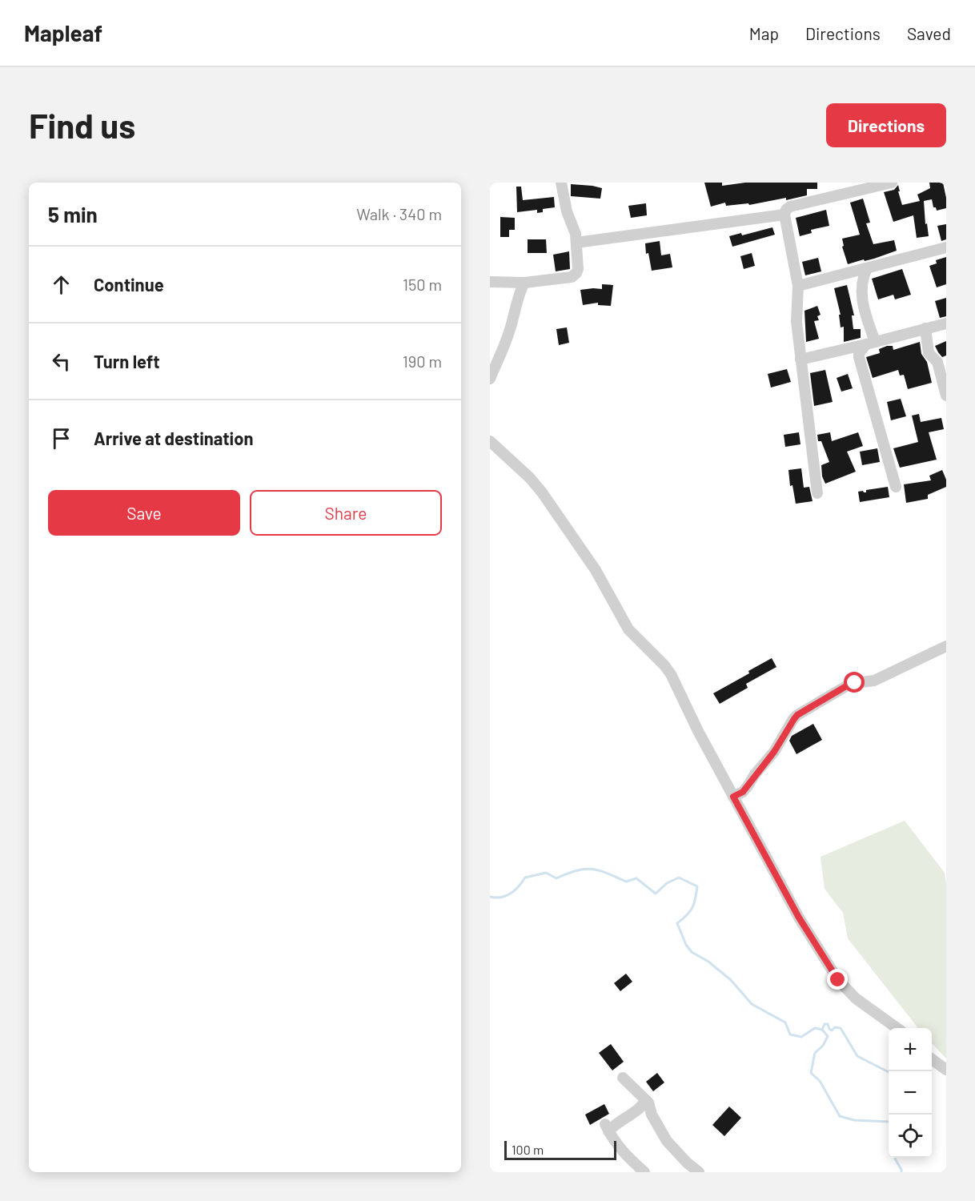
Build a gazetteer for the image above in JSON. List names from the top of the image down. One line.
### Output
{"scale_bar":"100 m","page":{"header":"Mapleaf","nav":["Map","Directions","Saved"],"buttons":["Directions",["Save","Share"]],"title":"Find us","heading":["5 min","Walk · 340 m"],"list":[["Continue","150 m"],["Turn left","190 m"],"Arrive at destination"],"map_buttons":["+","−"],"scale":"100 m"}}
